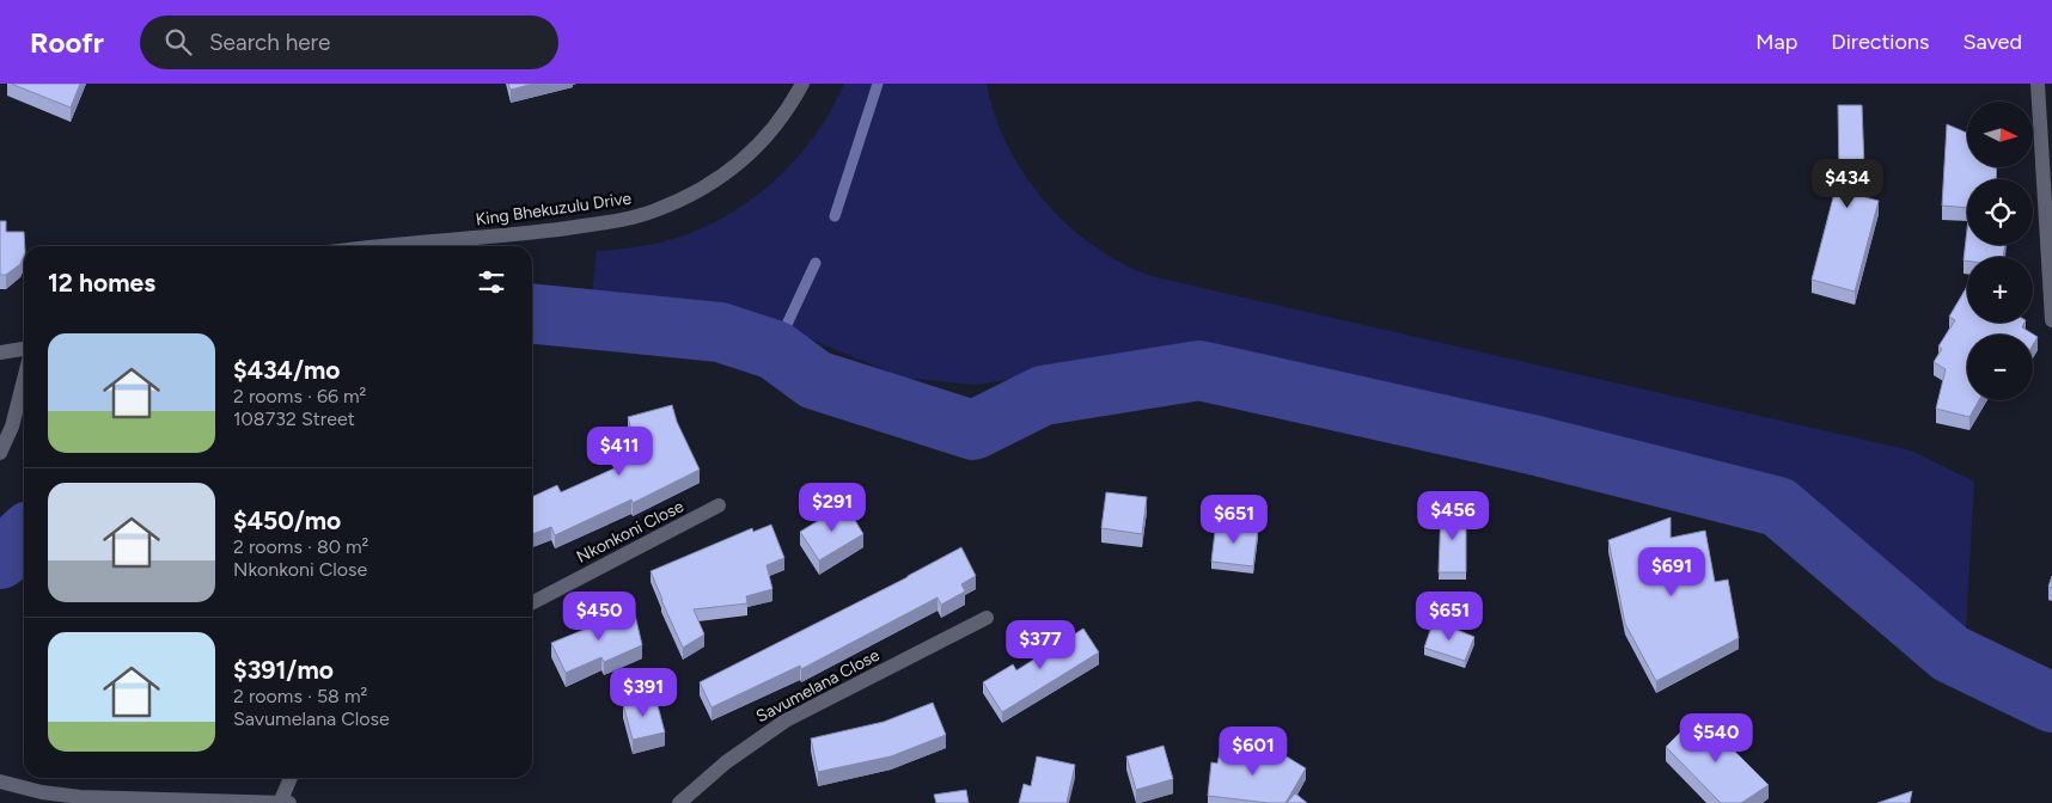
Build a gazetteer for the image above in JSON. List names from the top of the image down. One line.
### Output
{"streets":{"street":["King Bhekuzulu Drive","Nkonkoni Close","Savumelana Close"]},"north":"right","page":{"header":"Roofr","search":"Search here","nav":["Map","Directions","Saved"],"map_buttons":["+","−"],"price":["$434","$411","$291","$456","$651","$691","$450","$651","$377","$391","$540","$601"],"heading":"12 homes","list":[{"name":"$434/mo","note":"2 rooms · 66 m² · 108732 Street"},{"name":"$450/mo","note":"2 rooms · 80 m² · Nkonkoni Close"},{"name":"$391/mo","note":"2 rooms · 58 m² · Savumelana Close"}]}}
